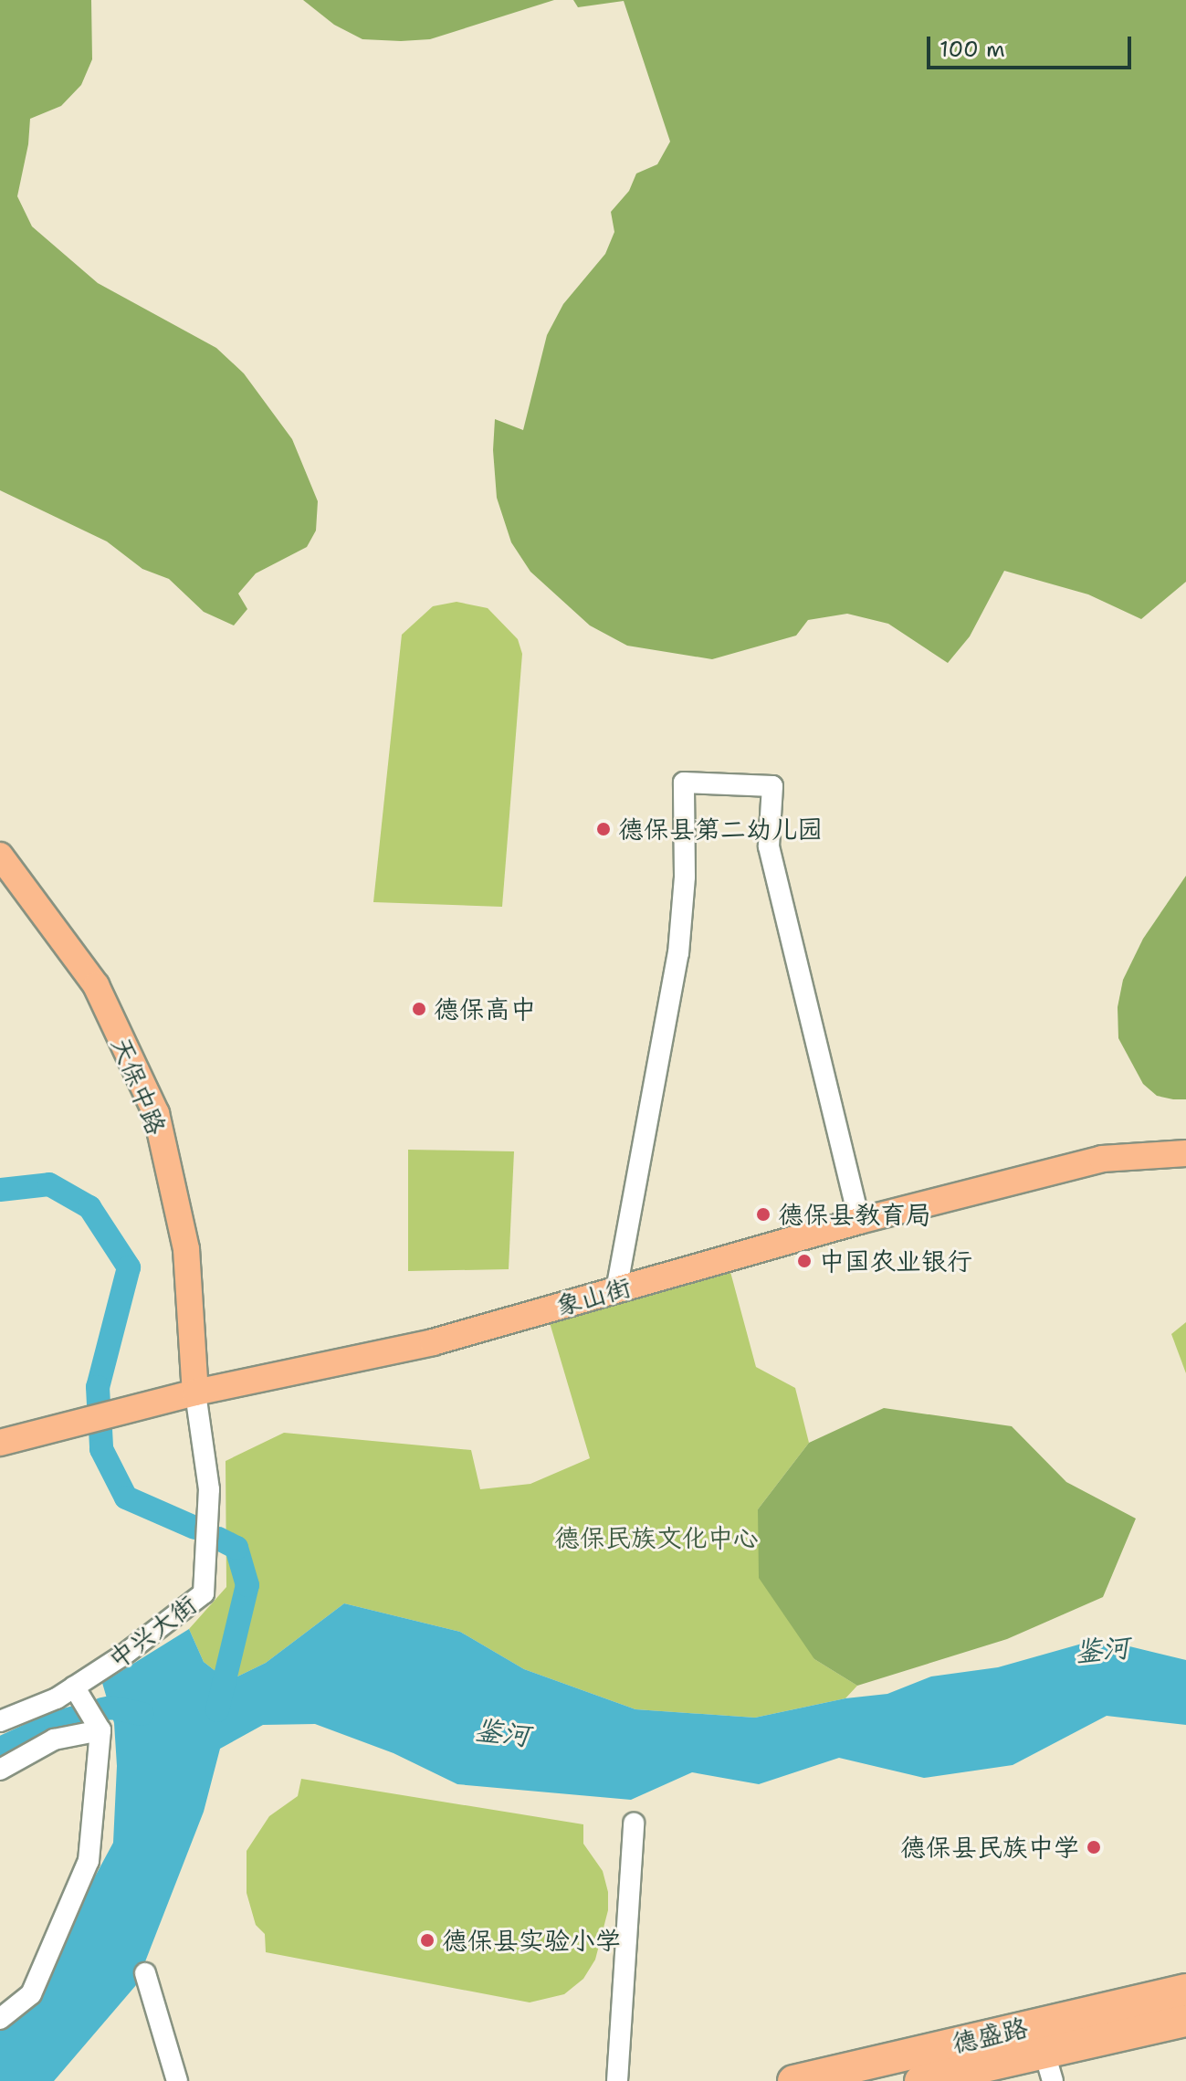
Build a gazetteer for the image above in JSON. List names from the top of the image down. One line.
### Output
{"streets":{"highway":["德盛路"],"main road":["天保中路","象山街"],"street":["中兴大街"]},"crossings":[["天保中路","象山街"],["天保中路","中兴大街"],["象山街","中兴大街"]],"water":["鉴河"],"parks":["德保民族文化中心"],"places":["德保县第二幼儿园","德保高中","德保县教育局","中国农业银行","德保县民族中学","德保县实验小学"],"scale_bar":"100 m"}
